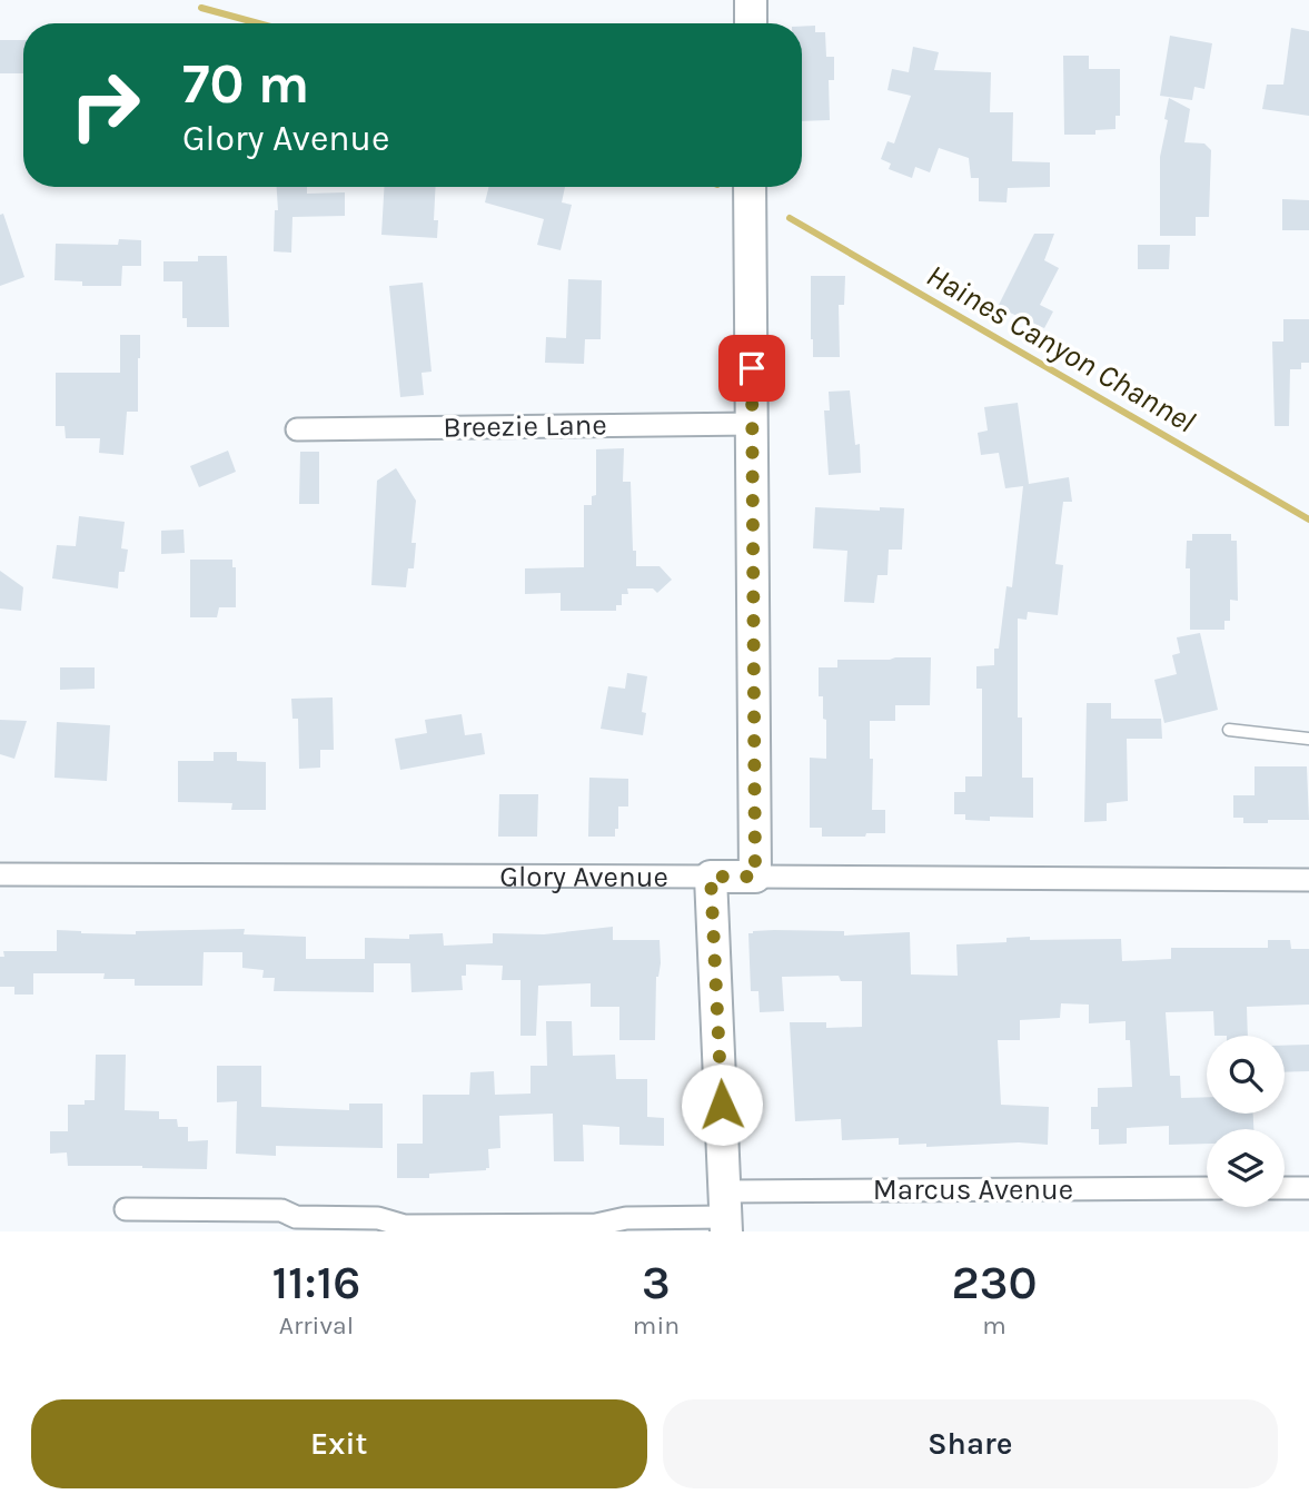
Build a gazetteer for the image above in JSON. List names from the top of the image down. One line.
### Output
{"streets":{"street":["Breezie Lane","Glory Avenue","Marcus Avenue"]},"water":["Haines Canyon Channel"],"page":{"turn":["70 m","Glory Avenue"],"eta":["11:16","Arrival","3","min","230","m"],"buttons":["Exit","Share"]}}
